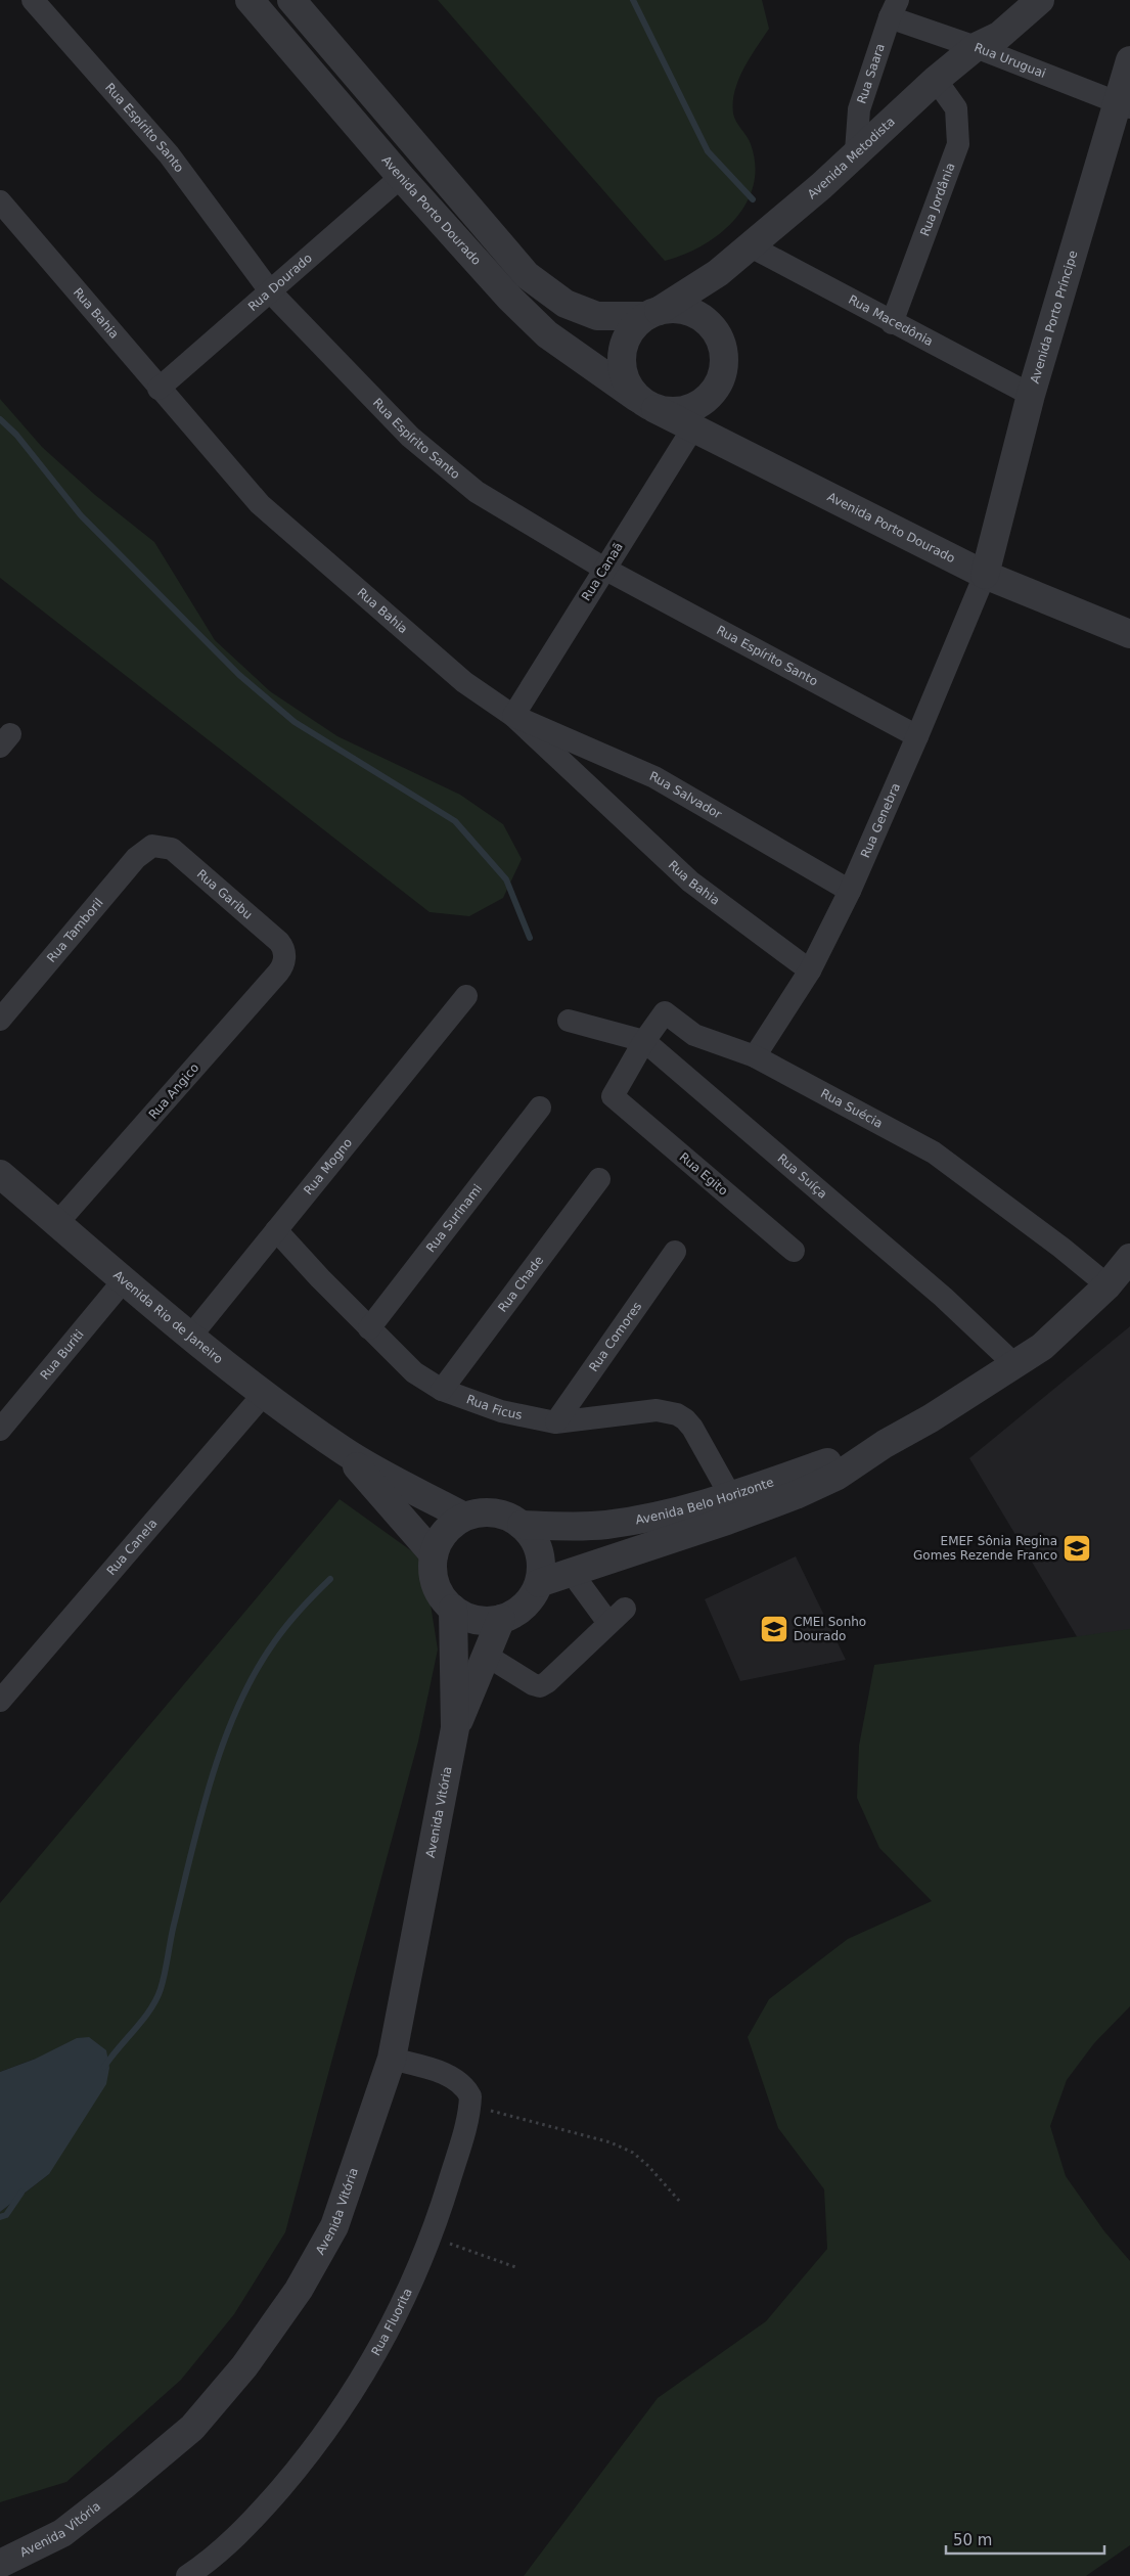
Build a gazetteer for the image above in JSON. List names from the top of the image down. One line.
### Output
{"streets":{"street":["Rua Uruguai","Rua Saara","Rua Espírito Santo","Avenida Metodista","Rua Jordânia","Avenida Porto Dourado","Rua Dourado","Rua Bahia","Avenida Porto Príncipe","Rua Macedônia","Rua Canaã","Rua Salvador","Rua Genebra","Rua Garibu","Rua Tamboril","Rua Angico","Rua Suécia","Rua Mogno","Rua Egito","Rua Suíça","Rua Surinami","Rua Chade","Avenida Rio de Janeiro","Rua Comores","Rua Buriti","Rua Ficus","Avenida Belo Horizonte","Rua Canela","Avenida Vitória","Rua Fluorita"]},"crossings":[["Rua Uruguai","Rua Saara"],["Rua Uruguai","Avenida Metodista"],["Rua Uruguai","Avenida Porto Príncipe"],["Rua Saara","Avenida Metodista"],["Rua Espírito Santo","Rua Dourado"],["Rua Espírito Santo","Rua Canaã"],["Rua Espírito Santo","Rua Genebra"],["Avenida Metodista","Rua Jordânia"],["Avenida Metodista","Avenida Porto Dourado"],["Avenida Metodista","Rua Macedônia"],["Rua Jordânia","Rua Macedônia"],["Avenida Porto Dourado","Rua Dourado"],["Avenida Porto Dourado","Avenida Porto Príncipe"],["Avenida Porto Dourado","Rua Canaã"],["Avenida Porto Dourado","Rua Genebra"],["Rua Dourado","Rua Bahia"],["Rua Bahia","Rua Canaã"],["Rua Bahia","Rua Salvador"],["Rua Bahia","Rua Genebra"],["Avenida Porto Príncipe","Rua Macedônia"],["Avenida Porto Príncipe","Rua Genebra"],["Rua Canaã","Rua Salvador"],["Rua Salvador","Rua Genebra"],["Rua Genebra","Rua Suécia"],["Rua Garibu","Rua Tamboril"],["Rua Garibu","Rua Angico"],["Rua Angico","Avenida Rio de Janeiro"],["Rua Suécia","Rua Egito"],["Rua Suécia","Rua Suíça"],["Rua Suécia","Avenida Belo Horizonte"],["Rua Mogno","Avenida Rio de Janeiro"],["Rua Mogno","Rua Ficus"],["Rua Suíça","Avenida Belo Horizonte"],["Rua Surinami","Rua Ficus"],["Rua Chade","Rua Ficus"],["Avenida Rio de Janeiro","Rua Buriti"],["Avenida Rio de Janeiro","Avenida Belo Horizonte"],["Avenida Rio de Janeiro","Rua Canela"],["Avenida Rio de Janeiro","Avenida Vitória"],["Rua Comores","Rua Ficus"],["Rua Ficus","Avenida Belo Horizonte"],["Avenida Belo Horizonte","Avenida Vitória"]],"places":{"school or university":["EMEF Sônia Regina Gomes Rezende Franco","CMEI Sonho Dourado"]},"scale_bar":"50 m"}
